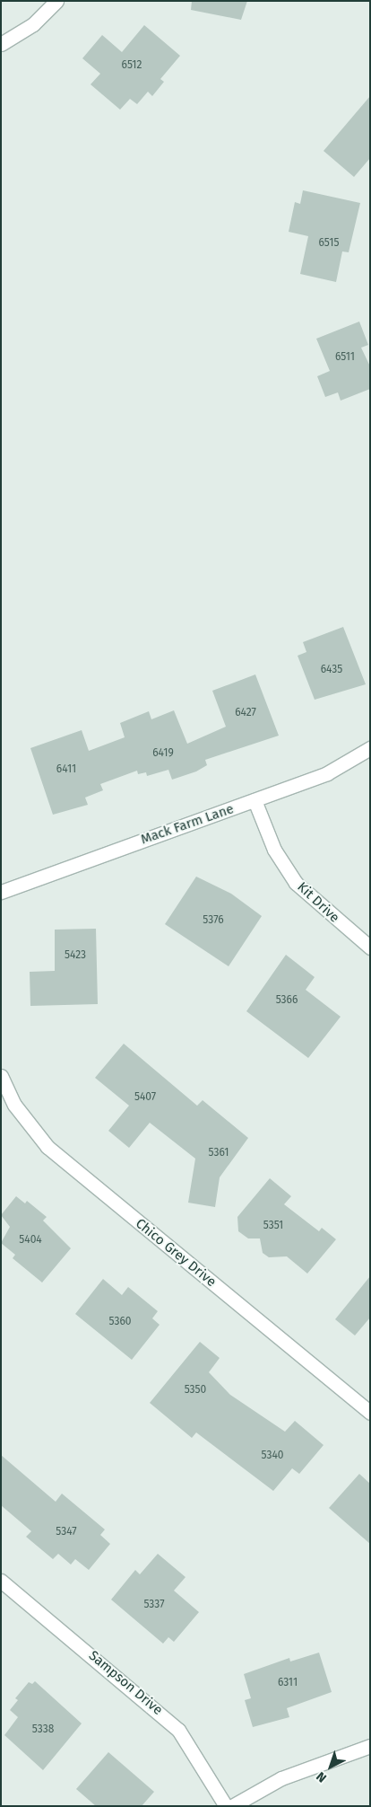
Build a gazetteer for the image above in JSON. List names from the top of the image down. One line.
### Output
{"streets":{"street":["Mack Farm Lane","Kit Drive","Chico Grey Drive","Sampson Drive"]},"crossings":[["Mack Farm Lane","Kit Drive"]],"house_numbers":["6512","6515","6511","6435","6427","6419","6411","5376","5423","5366","5407","5361","5351","5404","5360","5350","5340","5347","5337","6311","5338"],"north":"bottom left"}
